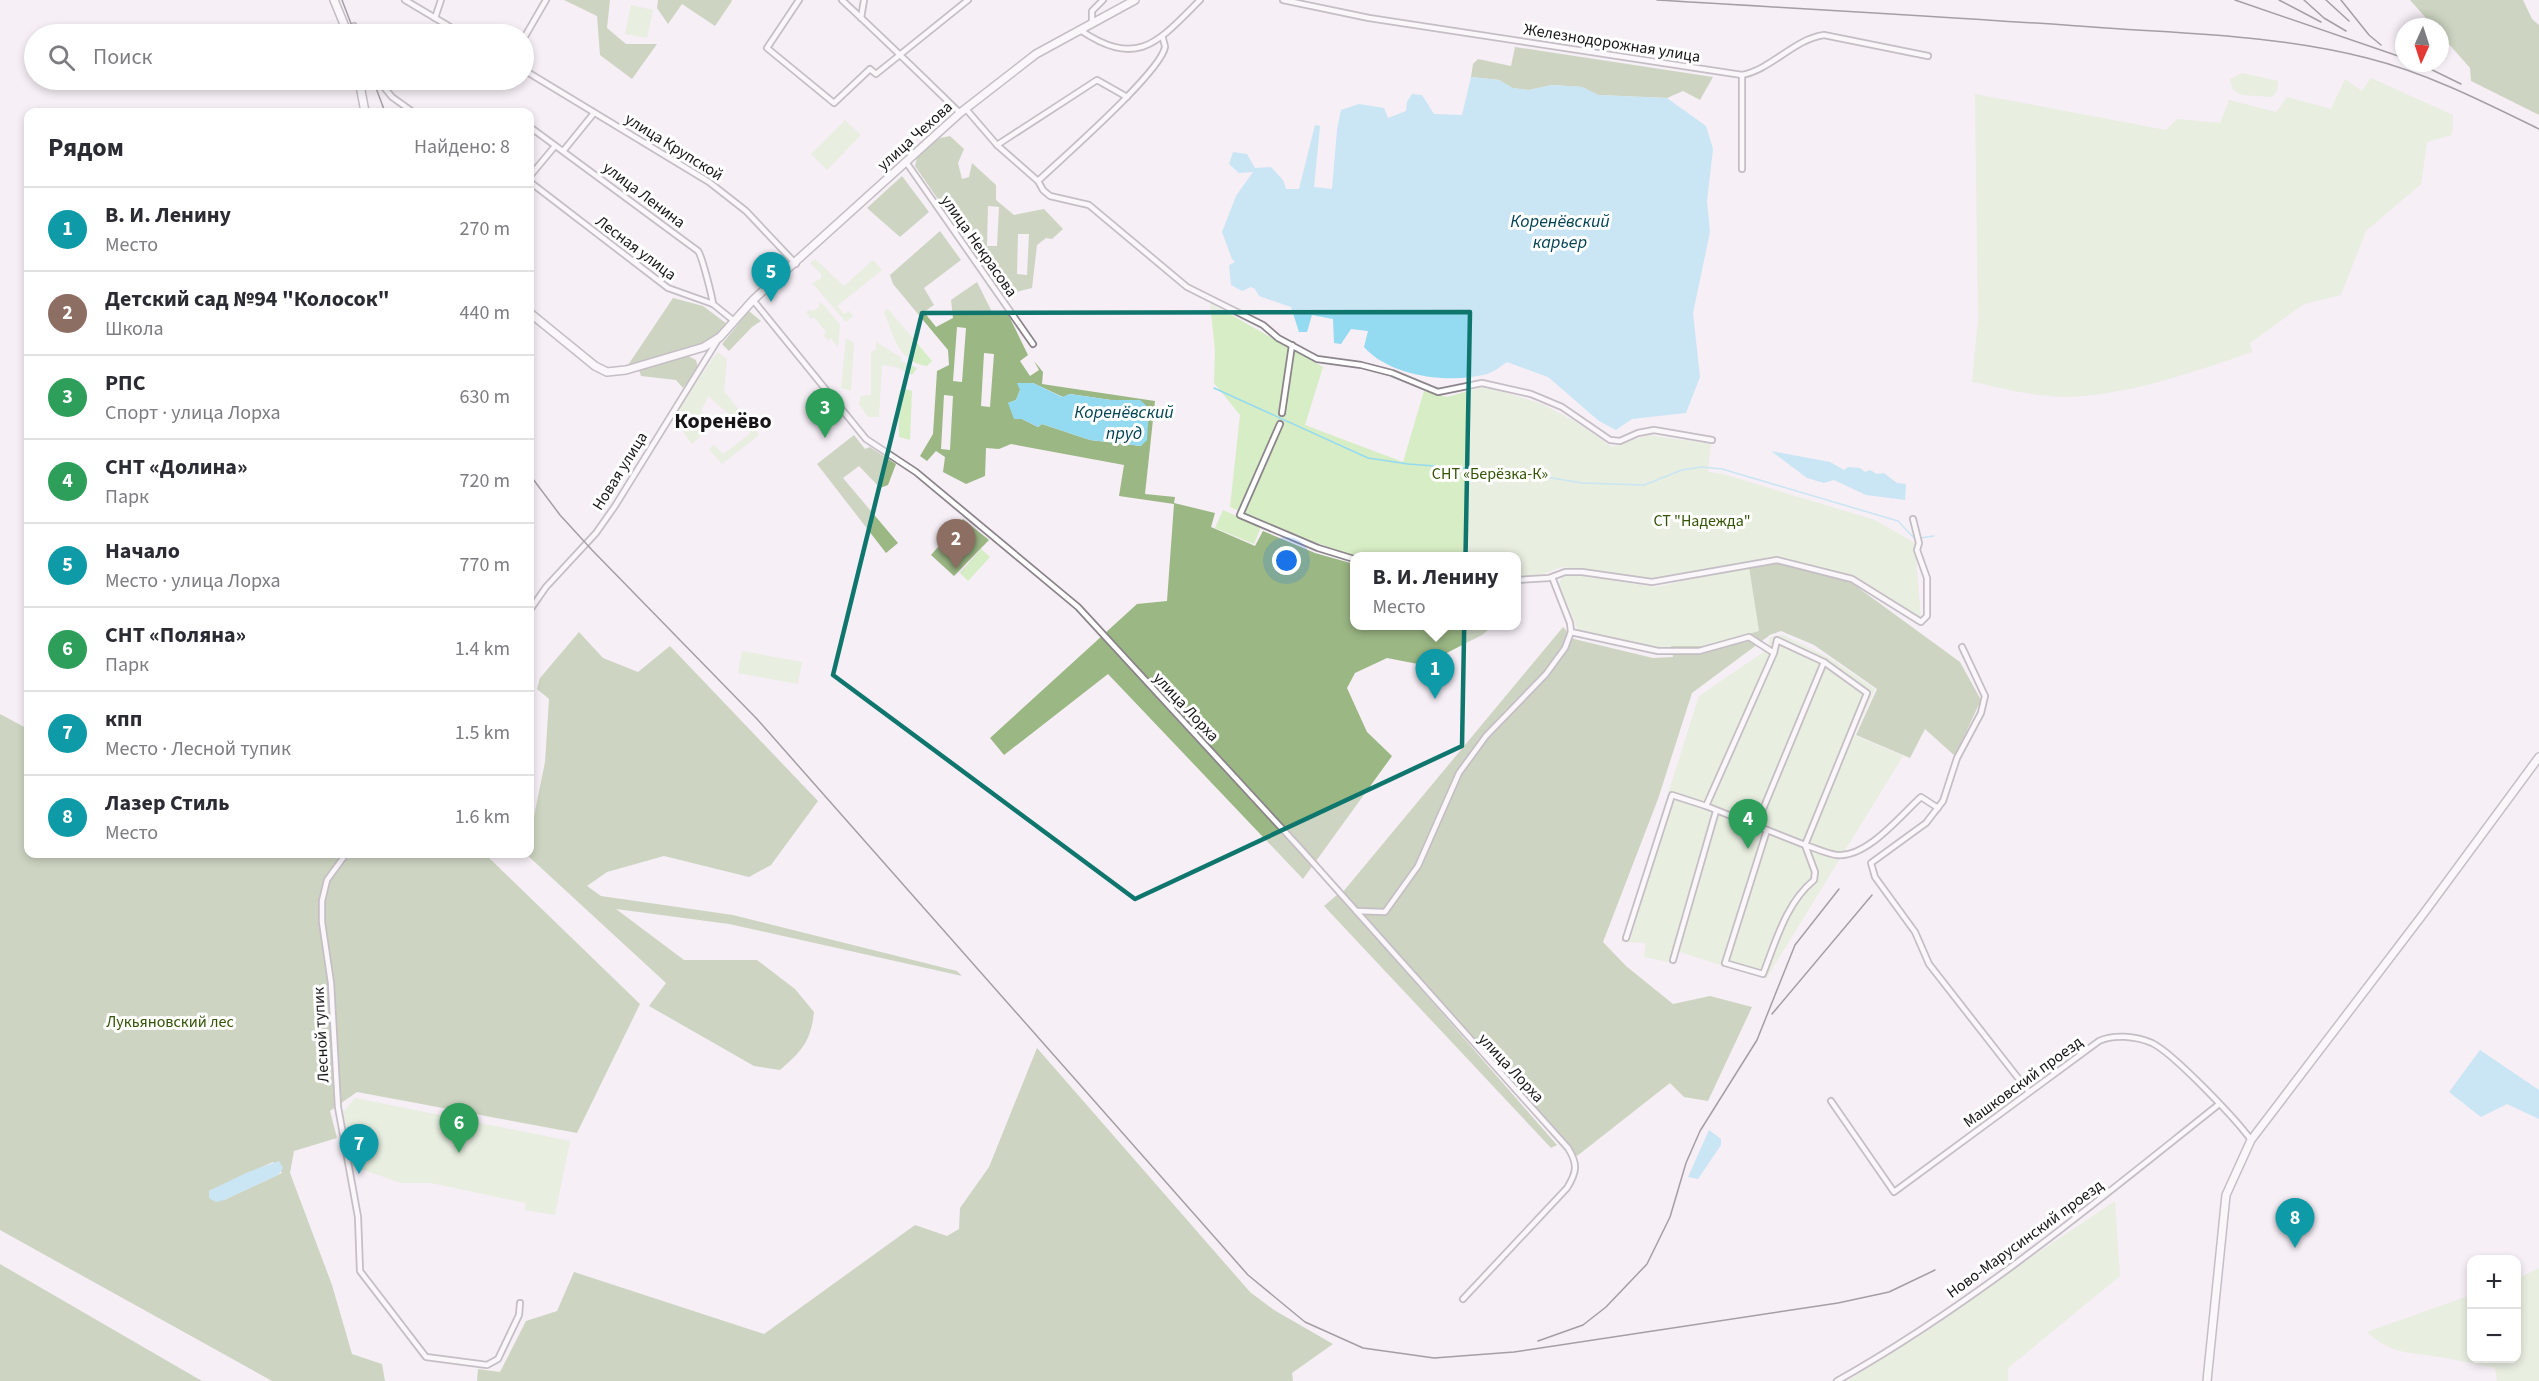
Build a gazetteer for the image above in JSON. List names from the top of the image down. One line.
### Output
{"streets":{"main road":["улица Чехова","Новая улица"],"street":["Железнодорожная улица","улица Крупской","улица Ленина","улица Некрасова","Лесная улица","улица Лорха","Лесной тупик","Машковский проезд","Ново-Марусинский проезд"]},"crossings":[["улица Чехова","улица Крупской"],["улица Чехова","улица Некрасова"],["улица Чехова","Лесная улица"],["улица Чехова","Новая улица"],["улица Чехова","улица Лорха"],["улица Ленина","Лесная улица"],["Лесная улица","Новая улица"],["Машковский проезд","Ново-Марусинский проезд"]],"districts":["Коренёво"],"water":["Коренёвский карьер","Коренёвский пруд"],"parks":["СНТ «Берёзка-К»","СТ \"Надежда\"","Лукьяновский лес"],"north":"bottom","page":{"search":"Поиск","heading":["Рядом","Найдено: 8"],"list":[{"mark":"1","name":"В. И. Ленину","note":"Место","value":"270 m"},{"mark":"2","name":"Детский сад №94 \"Колосок\"","note":"Школа","value":"440 m"},{"mark":"3","name":"РПС","note":"Спорт · улица Лорха","value":"630 m"},{"mark":"4","name":"СНТ «Долина»","note":"Парк","value":"720 m"},{"mark":"5","name":"Начало","note":"Место · улица Лорха","value":"770 m"},{"mark":"6","name":"СНТ «Поляна»","note":"Парк","value":"1.4 km"},{"mark":"7","name":"кпп","note":"Место · Лесной тупик","value":"1.5 km"},{"mark":"8","name":"Лазер Стиль","note":"Место","value":"1.6 km"}],"pins":["5","3","2","1","4","6","7","8"],"popup":["В. И. Ленину","Место"],"map_buttons":["+","−"]}}
